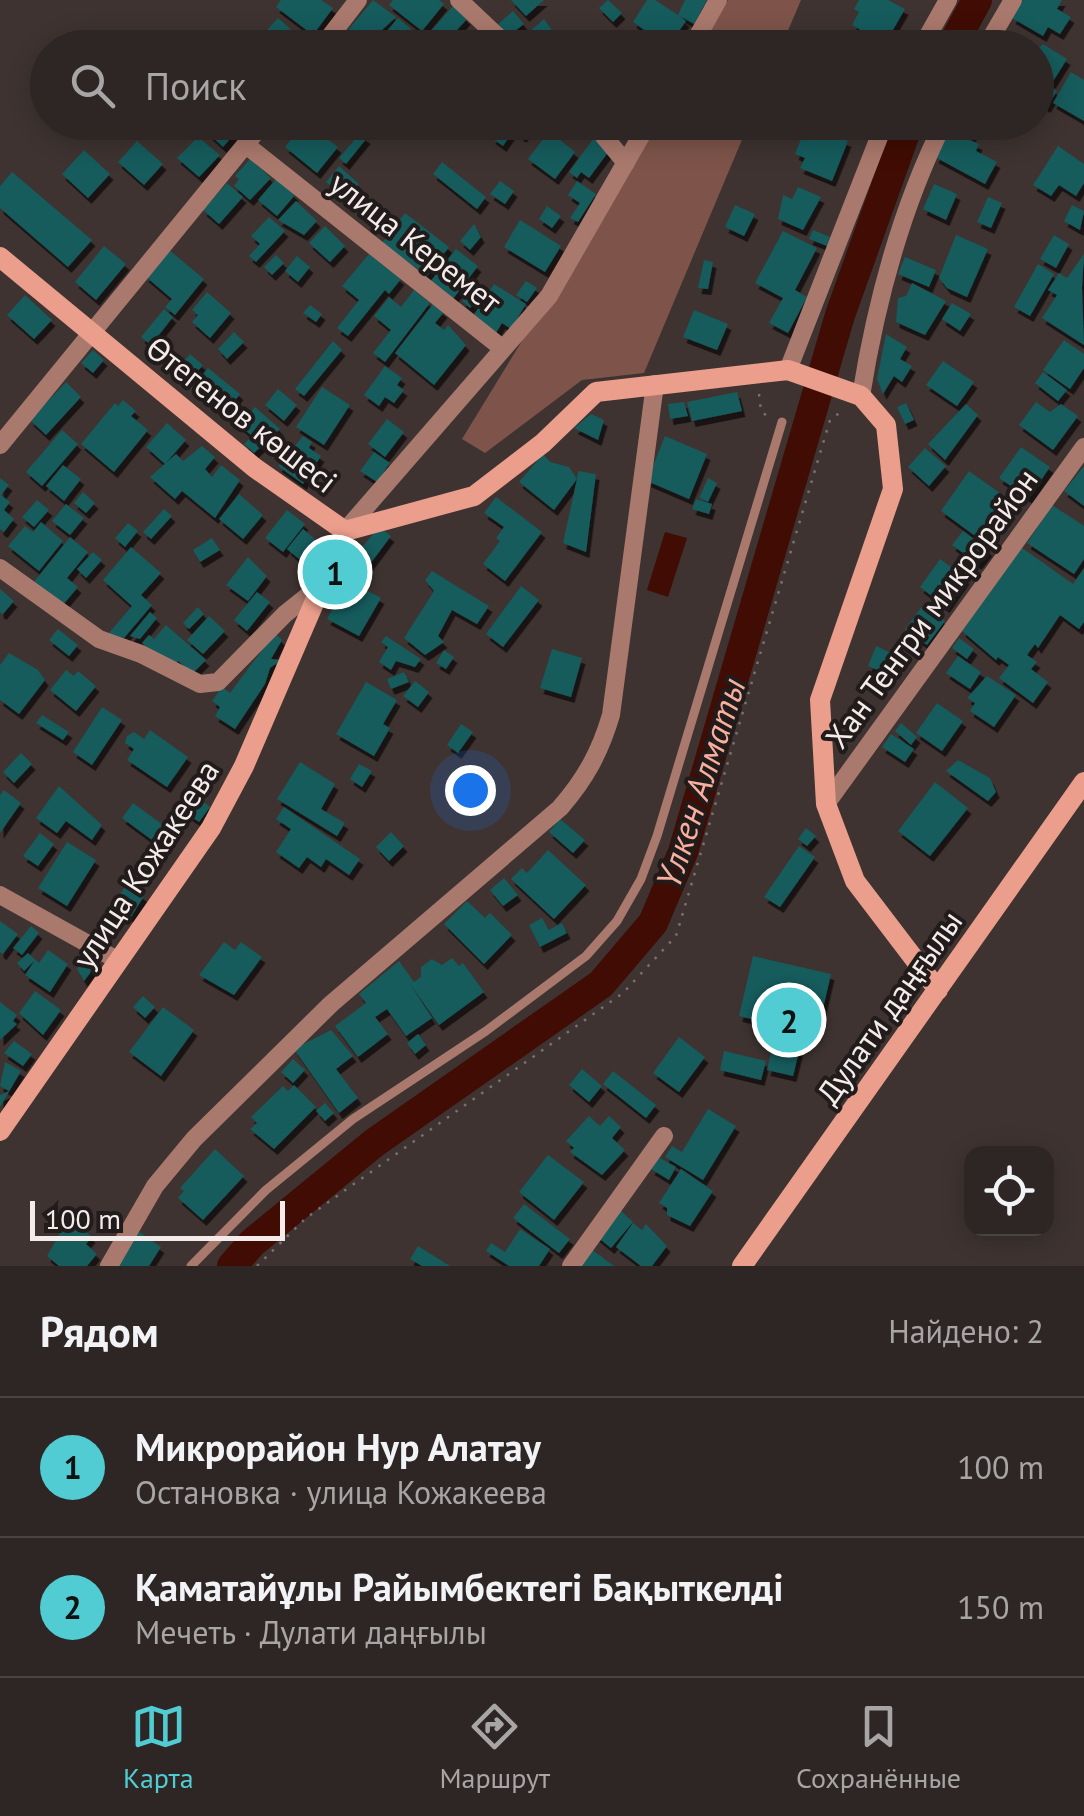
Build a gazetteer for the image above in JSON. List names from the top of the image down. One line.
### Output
{"streets":{"street":["улица Керемет","Өтегенов көшесі","Хан Тенгри микрорайон","улица Кожакеева","Дулати даңғылы"]},"crossings":[["улица Керемет","улица Кожакеева"],["Өтегенов көшесі","улица Кожакеева"]],"water":["Үлкен Алматы"],"scale_bar":"100 m","page":{"search":"Поиск","pins":["1","2"],"scale":"100 m","heading":["Рядом","Найдено: 2"],"list":[{"mark":"1","name":"Микрорайон Нур Алатау","note":"Остановка · улица Кожакеева","value":"100 m"},{"mark":"2","name":"Қаматайұлы Райымбектегі Бақыткелді","note":"Мечеть · Дулати даңғылы","value":"150 m"}],"nav":["Карта","Маршрут","Сохранённые"]}}
